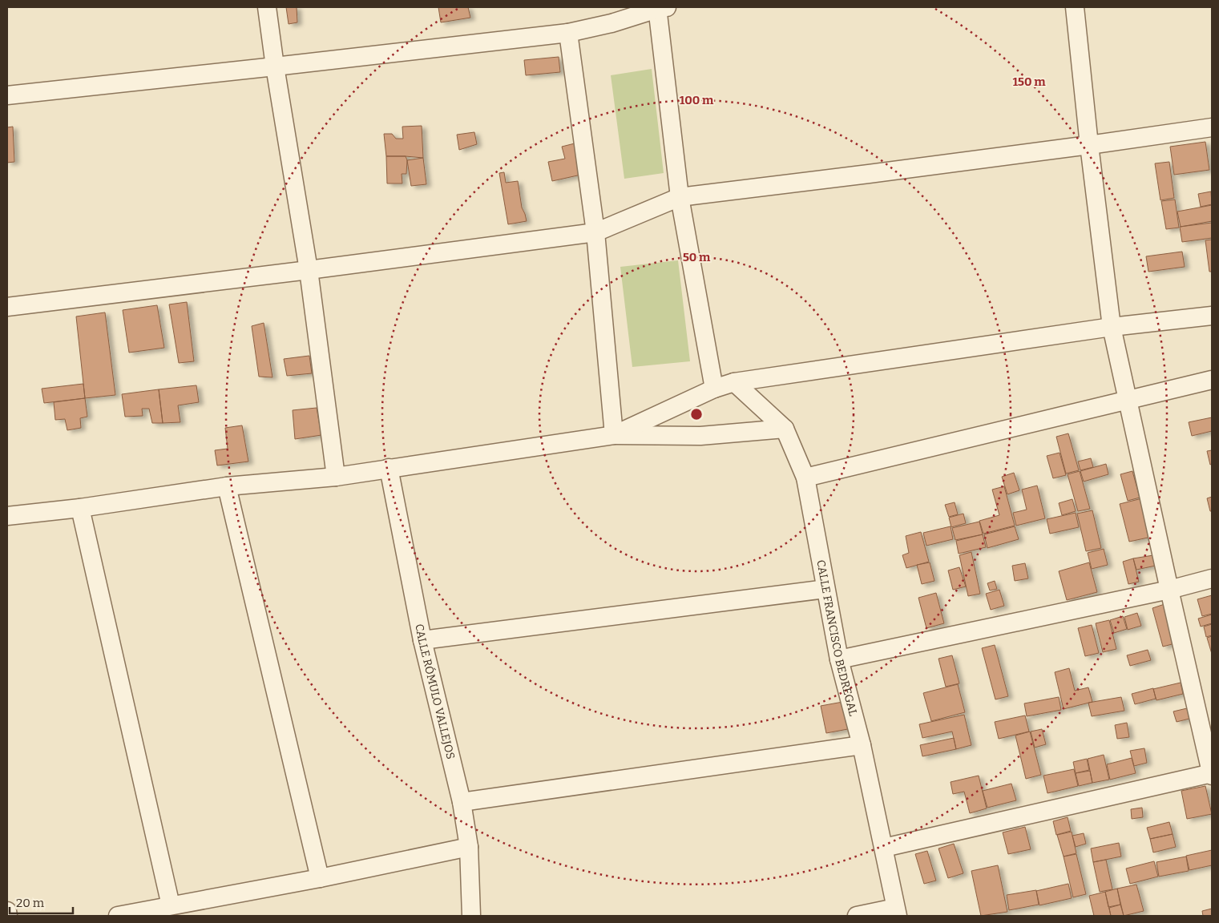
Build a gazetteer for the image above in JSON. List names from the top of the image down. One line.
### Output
{"streets":{"street":["CALLE FRANCISCO BEDREGAL","CALLE RÓMULO VALLEJOS"]},"scale_bar":"20 m","rings":["150 m","100 m","50 m"]}
